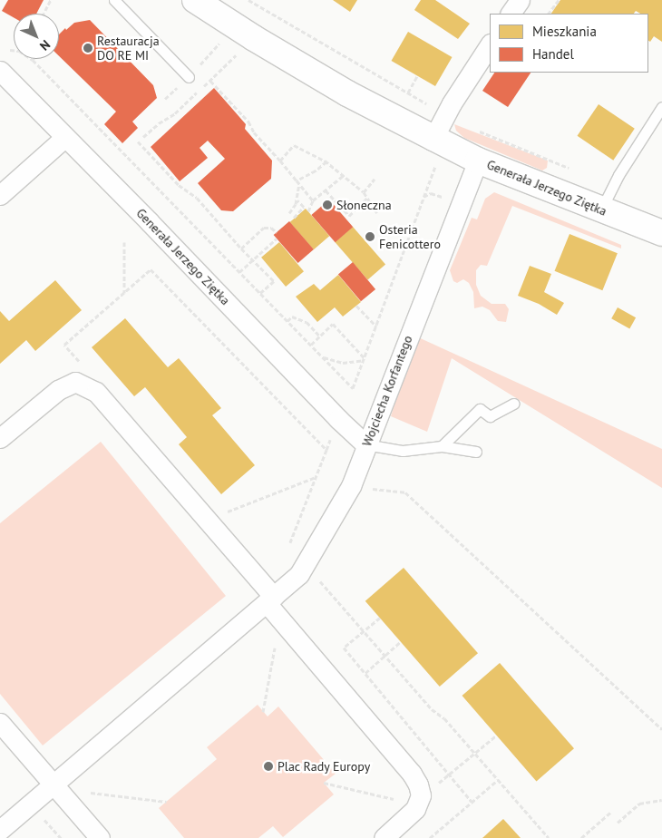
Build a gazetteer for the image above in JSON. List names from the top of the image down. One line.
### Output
{"streets":{"main road":["Generała Jerzego Ziętka"],"street":["Wojciecha Korfantego"]},"crossings":[["Generała Jerzego Ziętka","Wojciecha Korfantego"]],"places":["Restauracja DO RE MI","Słoneczna","Osteria Fenicottero","Plac Rady Europy"],"legend":["Mieszkania","Handel"],"north":"bottom right"}
